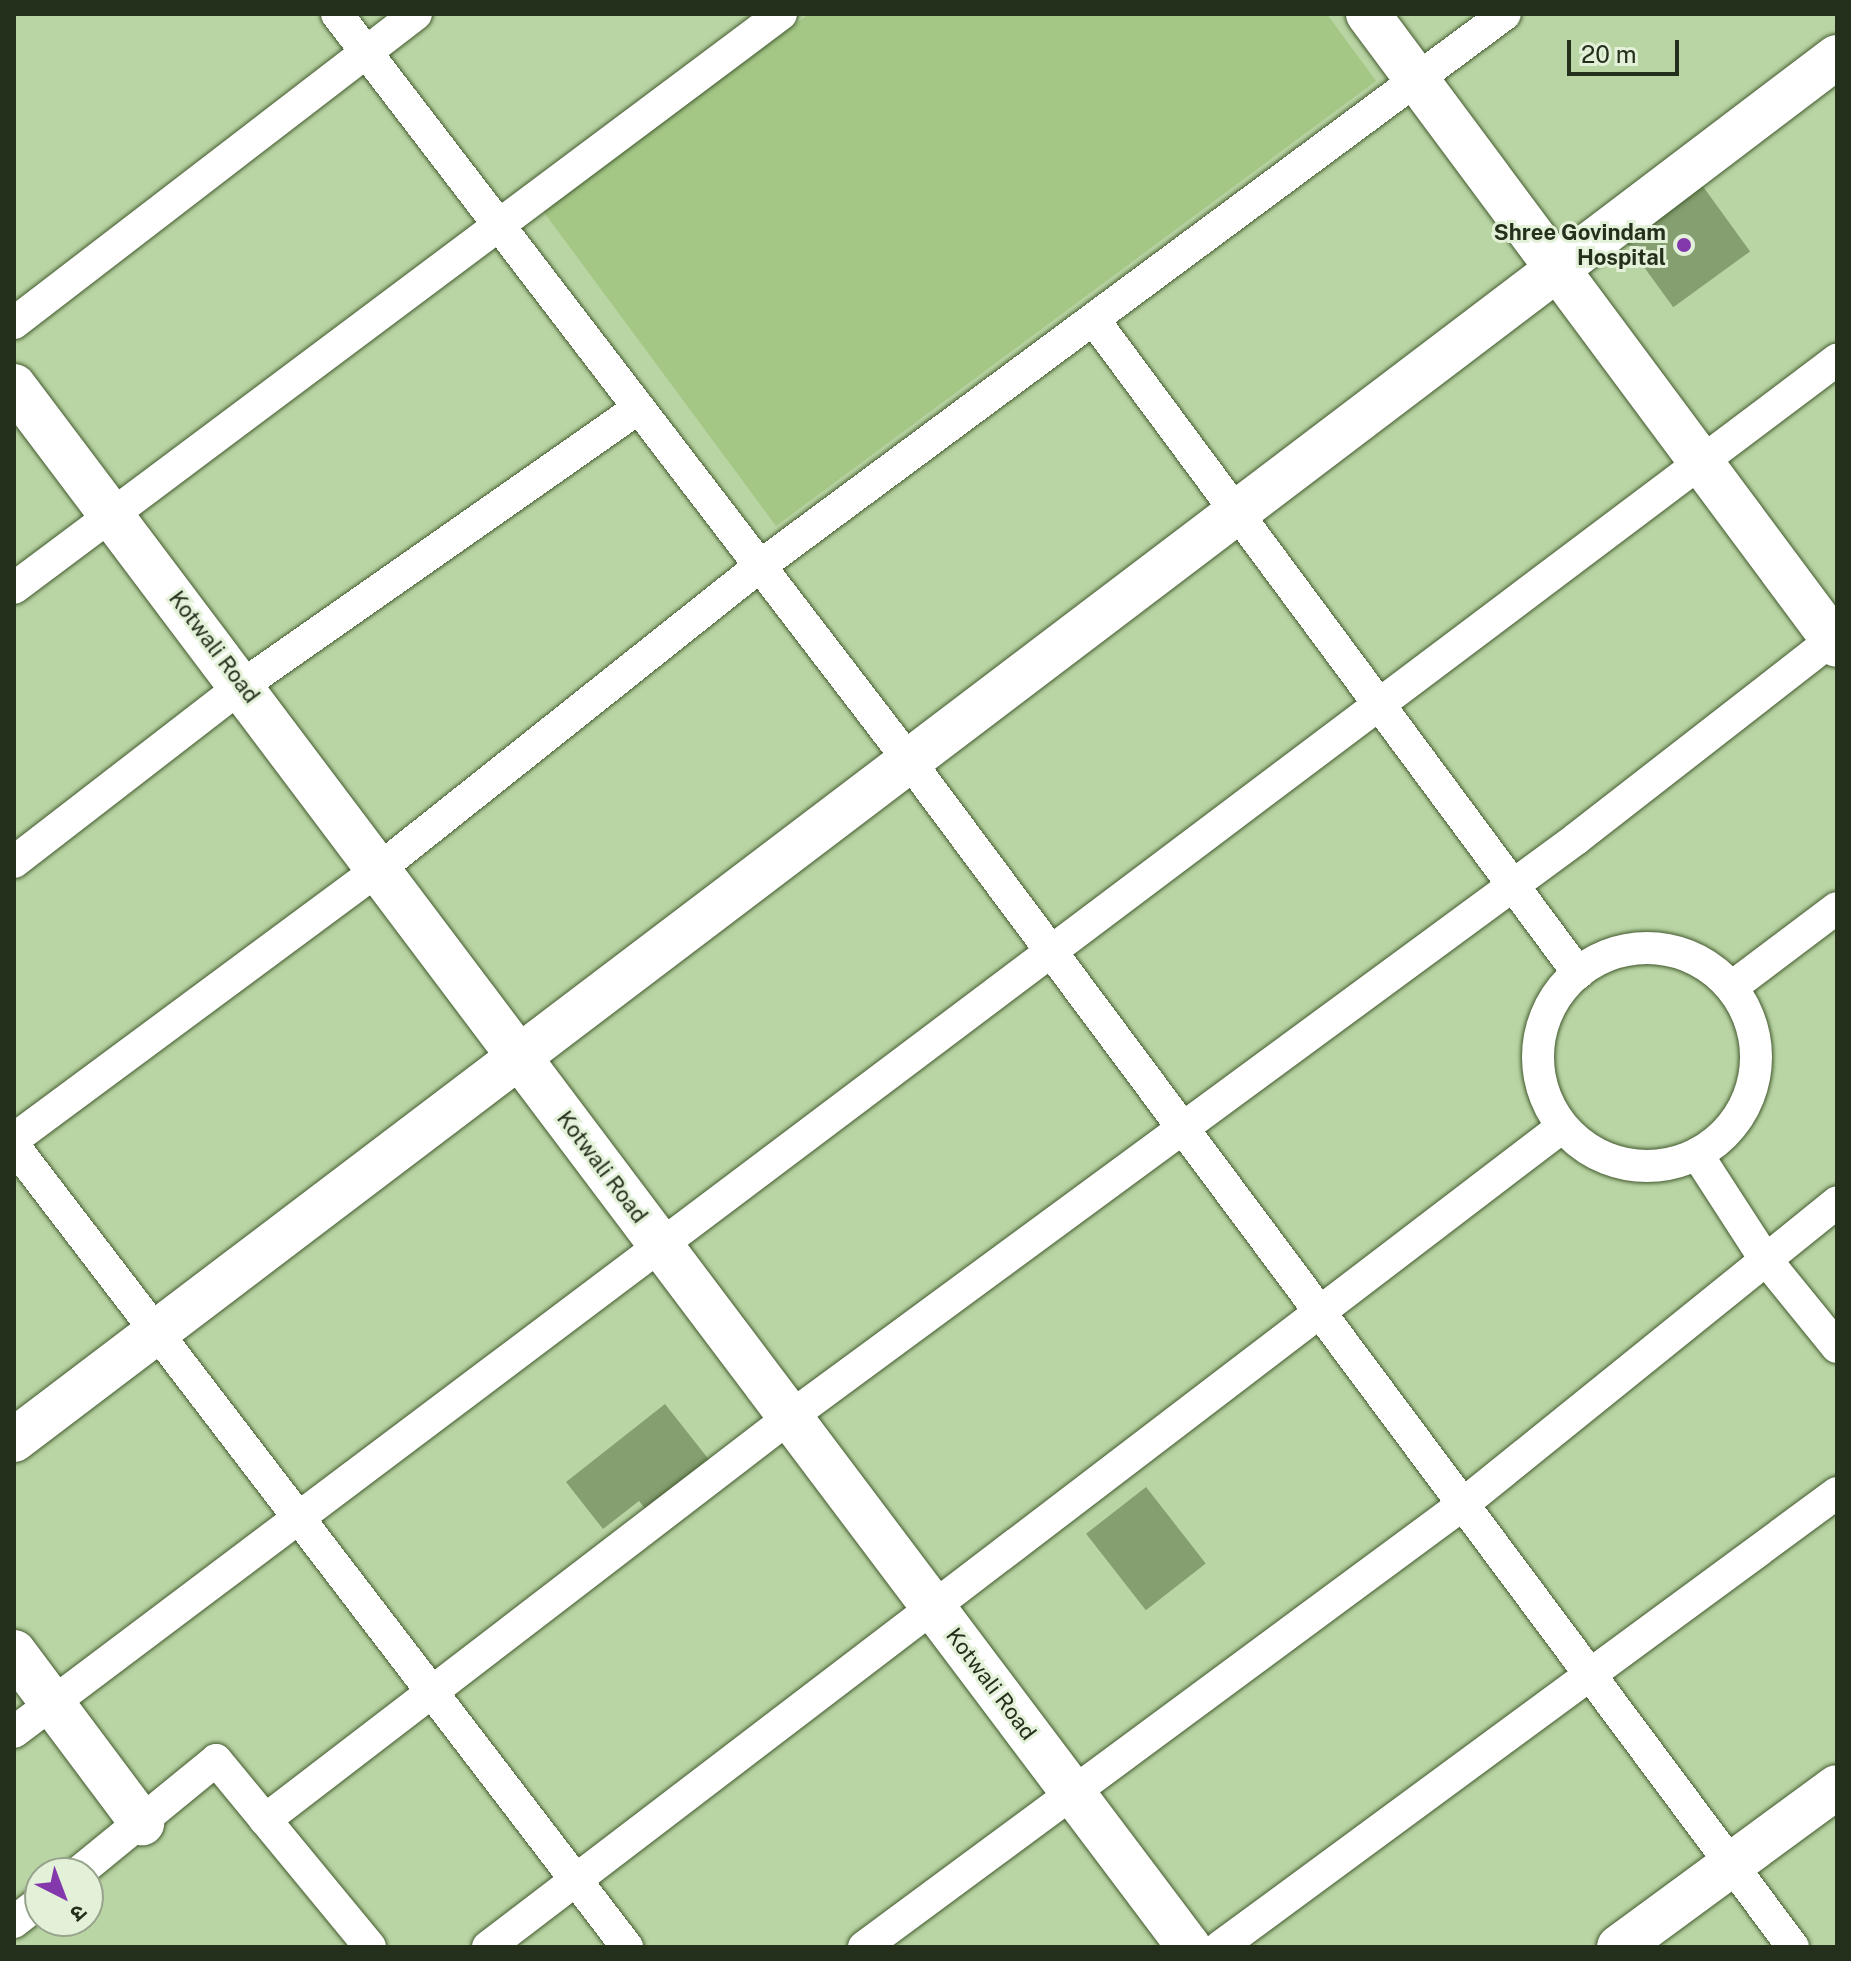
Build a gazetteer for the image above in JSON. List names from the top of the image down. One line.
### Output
{"streets":{"street":["Kotwali Road"]},"places":["Shree Govindam Hospital"],"scale_bar":"20 m","north":"bottom right"}
